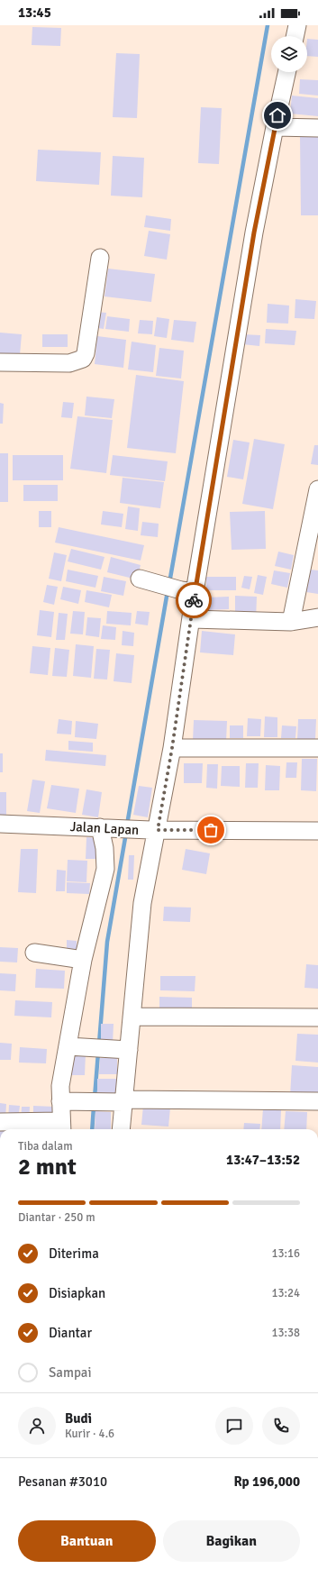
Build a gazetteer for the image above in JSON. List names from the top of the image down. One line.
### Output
{"streets":{"street":["Jalan Lapan"]},"page":{"status":"13:45","heading":["2 mnt","Tiba dalam","13:47–13:52"],"panel":["Budi","Kurir · 4.6","Pesanan #3010","Rp 196,000"],"bar":"Diantar · 250 m","list":[["Diterima","13:16"],["Disiapkan","13:24"],["Diantar","13:38"],"Sampai"],"buttons":["Bantuan","Bagikan"]}}
